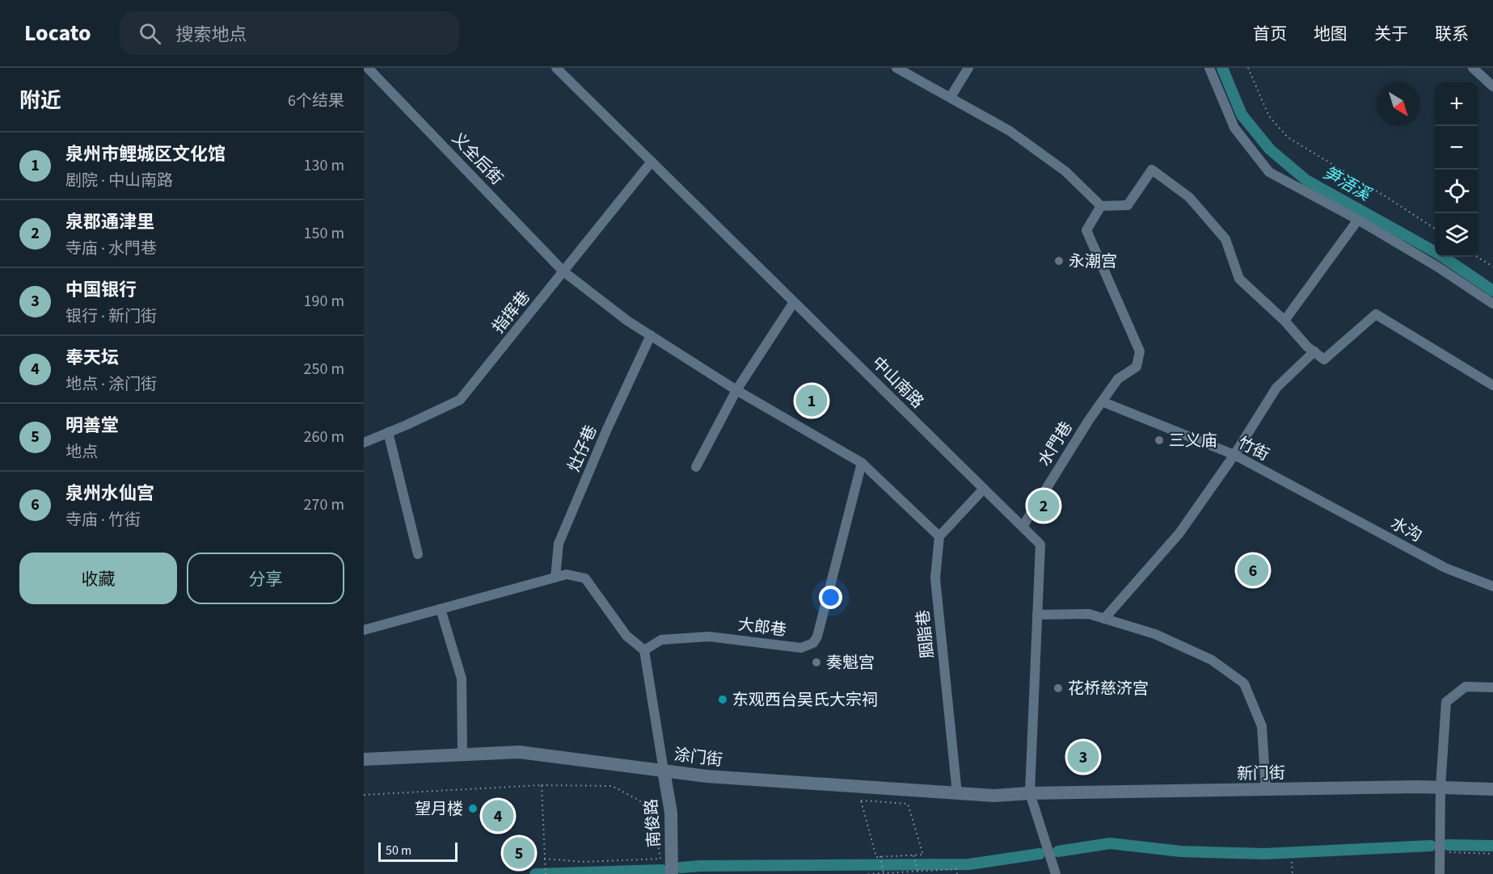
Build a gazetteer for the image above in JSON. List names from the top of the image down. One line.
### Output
{"streets":{"main road":["涂门街","新门街","南俊路"],"street":["义全后街","指挥巷","中山南路","水門巷","灶仔巷","竹街","水沟","大郎巷","胭脂巷"]},"crossings":[["义全后街","指挥巷"],["义全后街","灶仔巷"],["义全后街","大郎巷"],["义全后街","胭脂巷"],["指挥巷","中山南路"],["中山南路","水門巷"],["中山南路","涂门街"],["中山南路","新门街"],["水門巷","竹街"],["竹街","水沟"],["胭脂巷","涂门街"],["涂门街","新门街"],["涂门街","南俊路"]],"water":["笋浯溪"],"places":["永潮宫","三义庙","奏魁宫","花桥慈济宫","东观西台吴氏大宗祠","望月楼"],"scale_bar":"50 m","north":"bottom right","page":{"header":"Locato","search":"搜索地点","nav":["首页","地图","关于","联系"],"heading":["附近","6个结果"],"map_buttons":["+","−"],"list":[{"mark":"1","name":"泉州市鲤城区文化馆","note":"剧院 · 中山南路","value":"130 m"},{"mark":"2","name":"泉郡通津里","note":"寺庙 · 水門巷","value":"150 m"},{"mark":"3","name":"中国银行","note":"银行 · 新门街","value":"190 m"},{"mark":"4","name":"奉天坛","note":"地点 · 涂门街","value":"250 m"},{"mark":"5","name":"明善堂","note":"地点","value":"260 m"},{"mark":"6","name":"泉州水仙宫","note":"寺庙 · 竹街","value":"270 m"}],"pins":["1","2","6","3","4","5"],"buttons":["收藏","分享"],"scale":"50 m"}}
